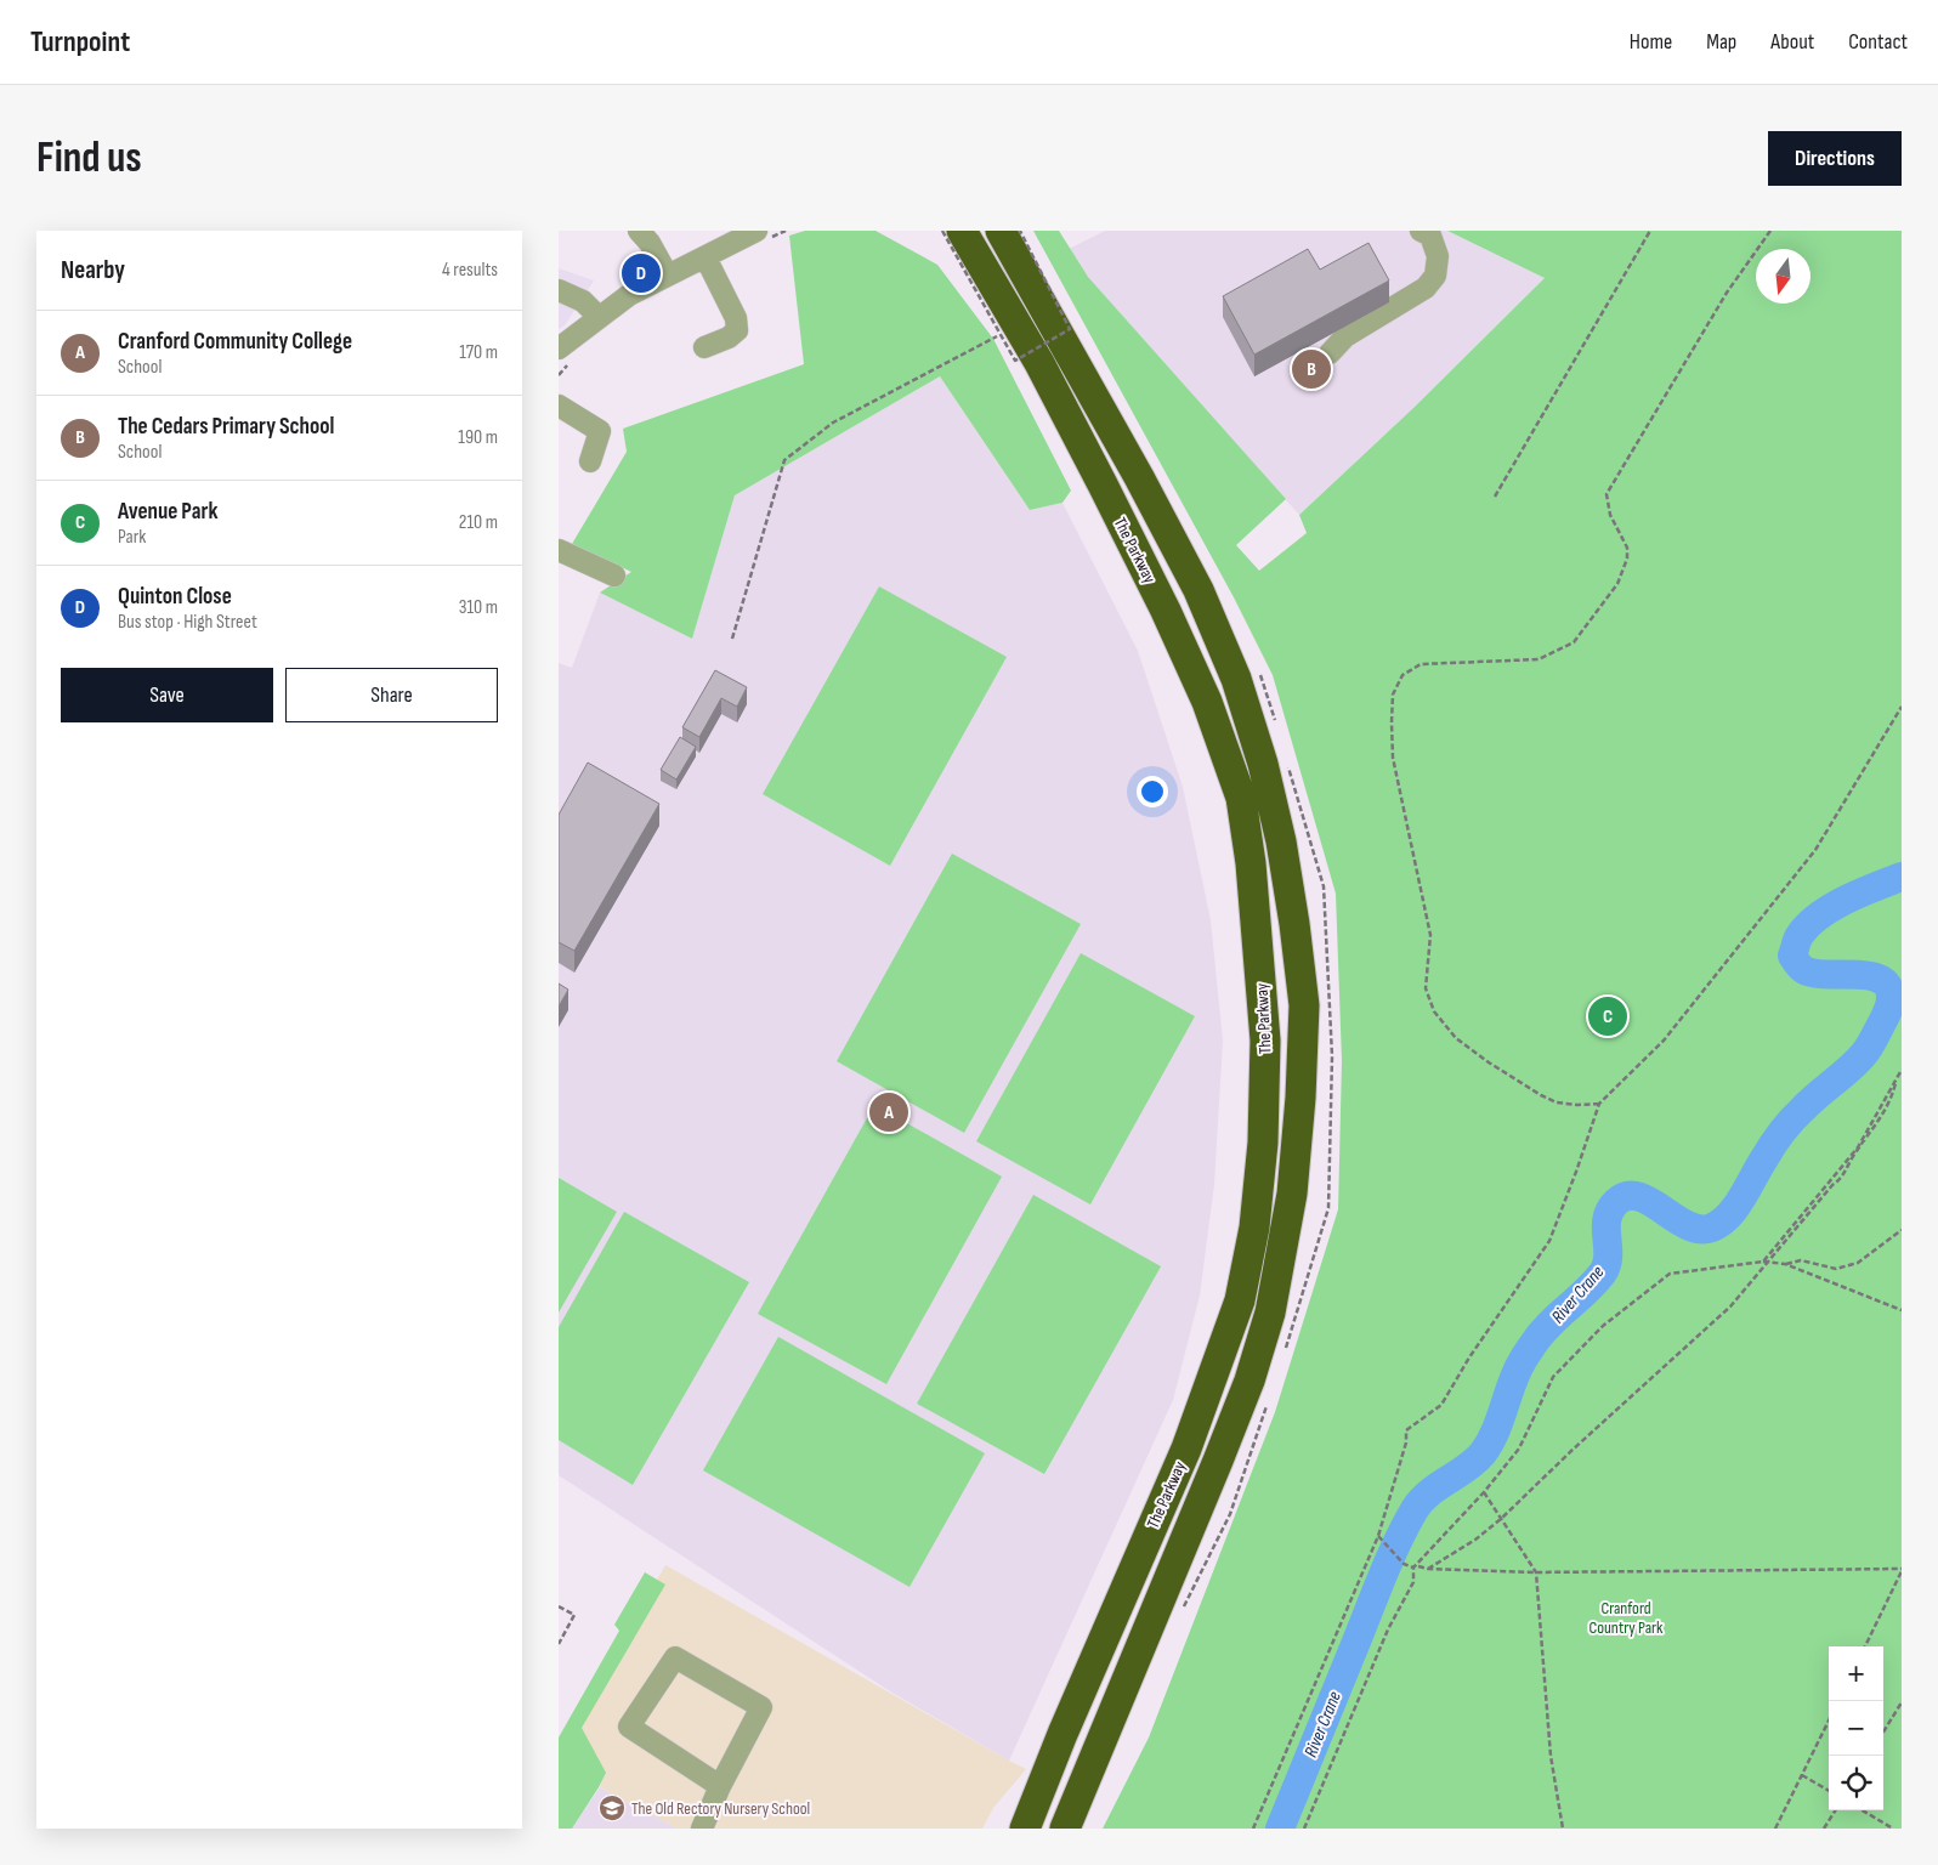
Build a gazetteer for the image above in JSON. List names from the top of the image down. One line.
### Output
{"streets":{"highway":["The Parkway"]},"water":["River Crane"],"parks":["Cranford Country Park"],"places":{"school or university":["The Old Rectory Nursery School"]},"north":"bottom","page":{"header":"Turnpoint","nav":["Home","Map","About","Contact"],"buttons":["Directions",["Save","Share"]],"title":"Find us","heading":["Nearby","4 results"],"pins":["D","B","C","A"],"list":[{"mark":"A","name":"Cranford Community College","note":"School","value":"170 m"},{"mark":"B","name":"The Cedars Primary School","note":"School","value":"190 m"},{"mark":"C","name":"Avenue Park","note":"Park","value":"210 m"},{"mark":"D","name":"Quinton Close","note":"Bus stop · High Street","value":"310 m"}],"map_buttons":["+","−"]}}
